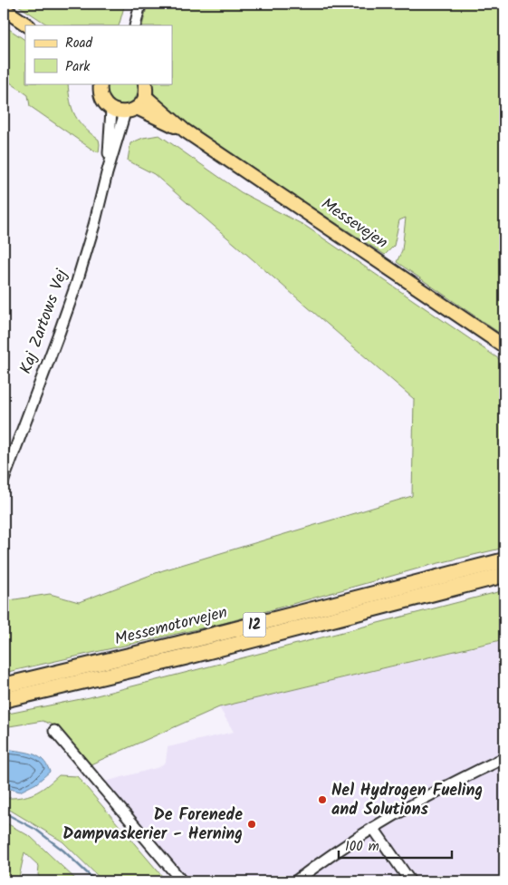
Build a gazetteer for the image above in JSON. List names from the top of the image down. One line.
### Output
{"streets":{"highway":["12","Messemotorvejen"],"main road":["Messevejen"],"street":["Kaj Zartows Vej"]},"crossings":[["Messevejen","Kaj Zartows Vej"]],"places":["Nel Hydrogen Fueling and Solutions","De Forenede Dampvaskerier - Herning"],"legend":["Road","Park"],"scale_bar":"100 m"}
